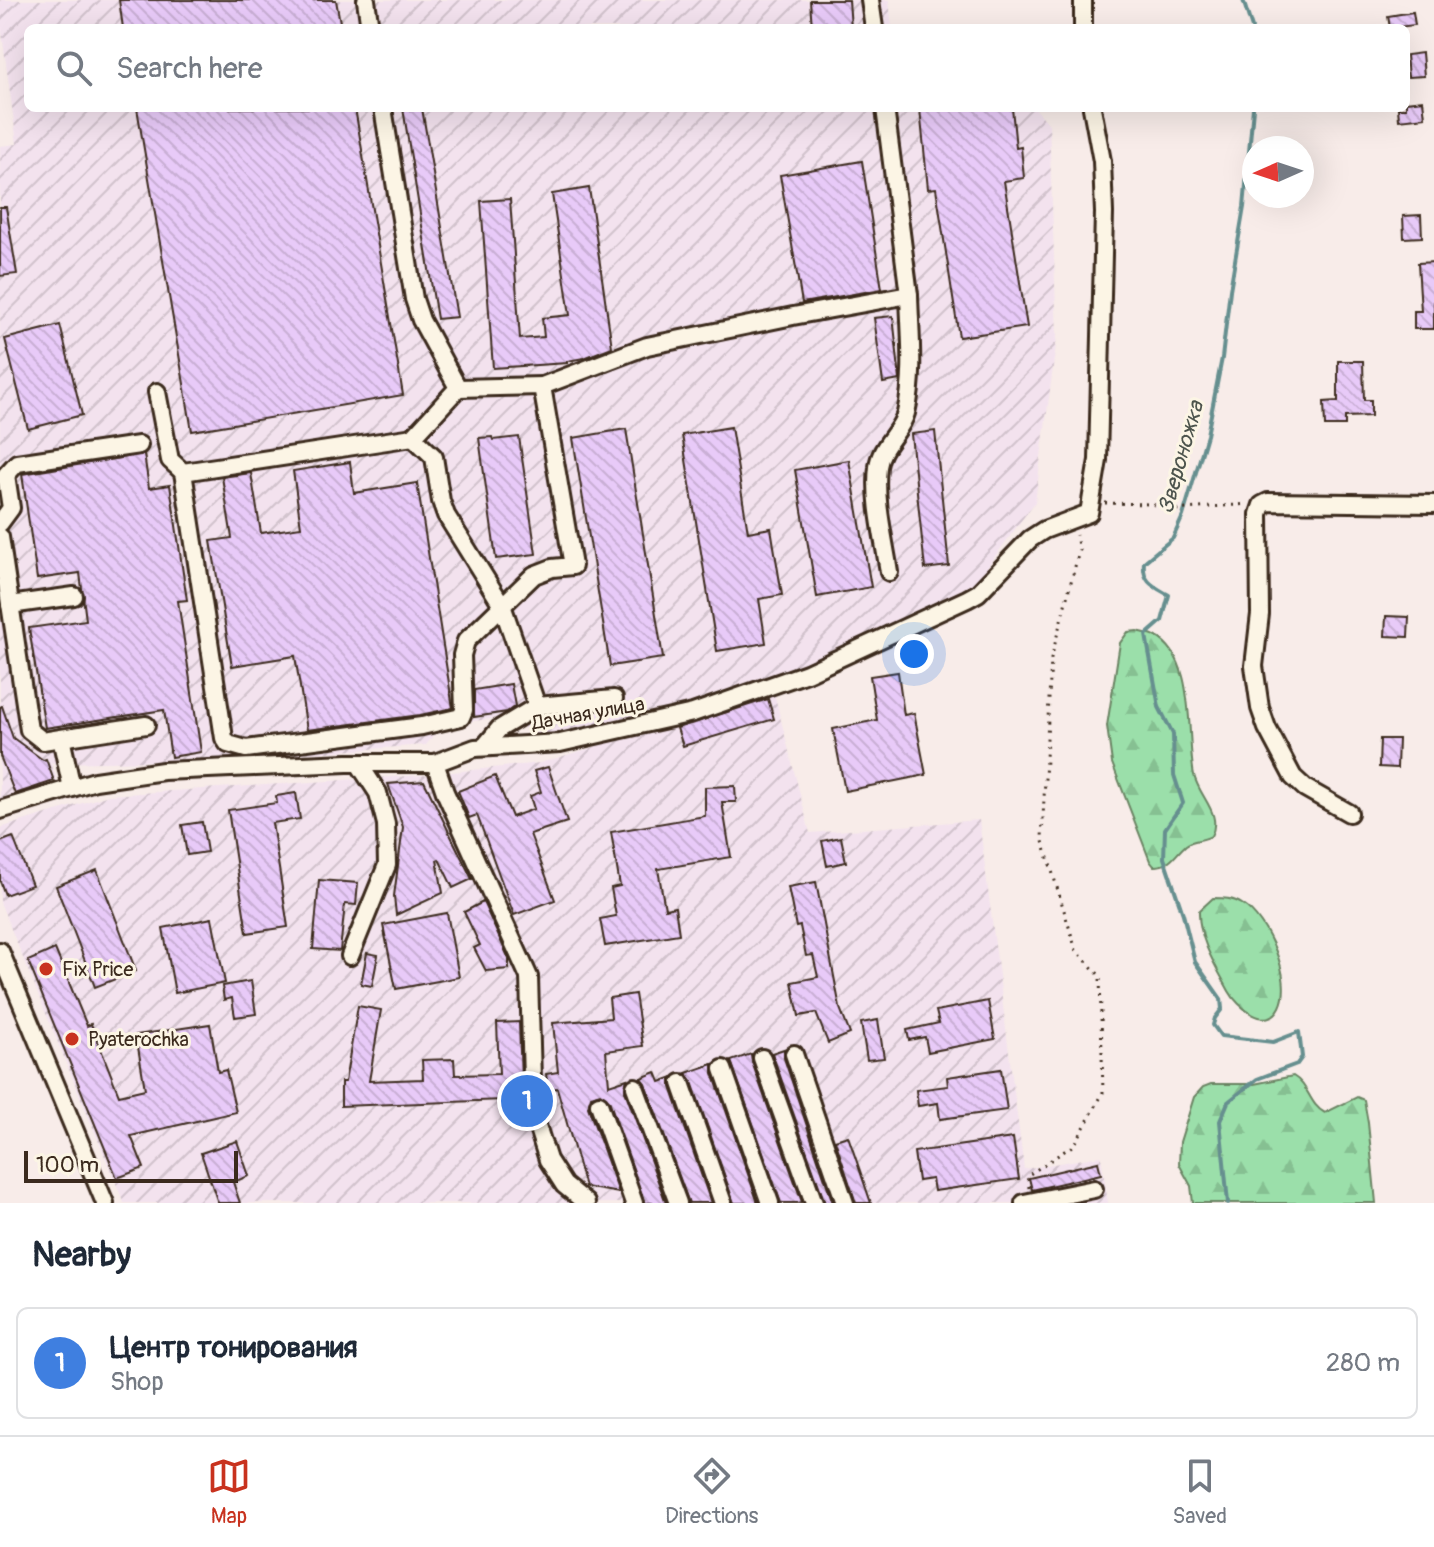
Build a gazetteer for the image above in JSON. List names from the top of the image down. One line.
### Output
{"streets":{"street":["Дачная улица"]},"water":["Звероножка"],"places":["Fix Price","Pyaterochka"],"scale_bar":"100 m","north":"left","page":{"search":"Search here","pins":"1","scale":"100 m","heading":"Nearby","list":[{"mark":"1","name":"Центр тонирования","note":"Shop","value":"280 m"}],"nav":["Map","Directions","Saved"]}}
